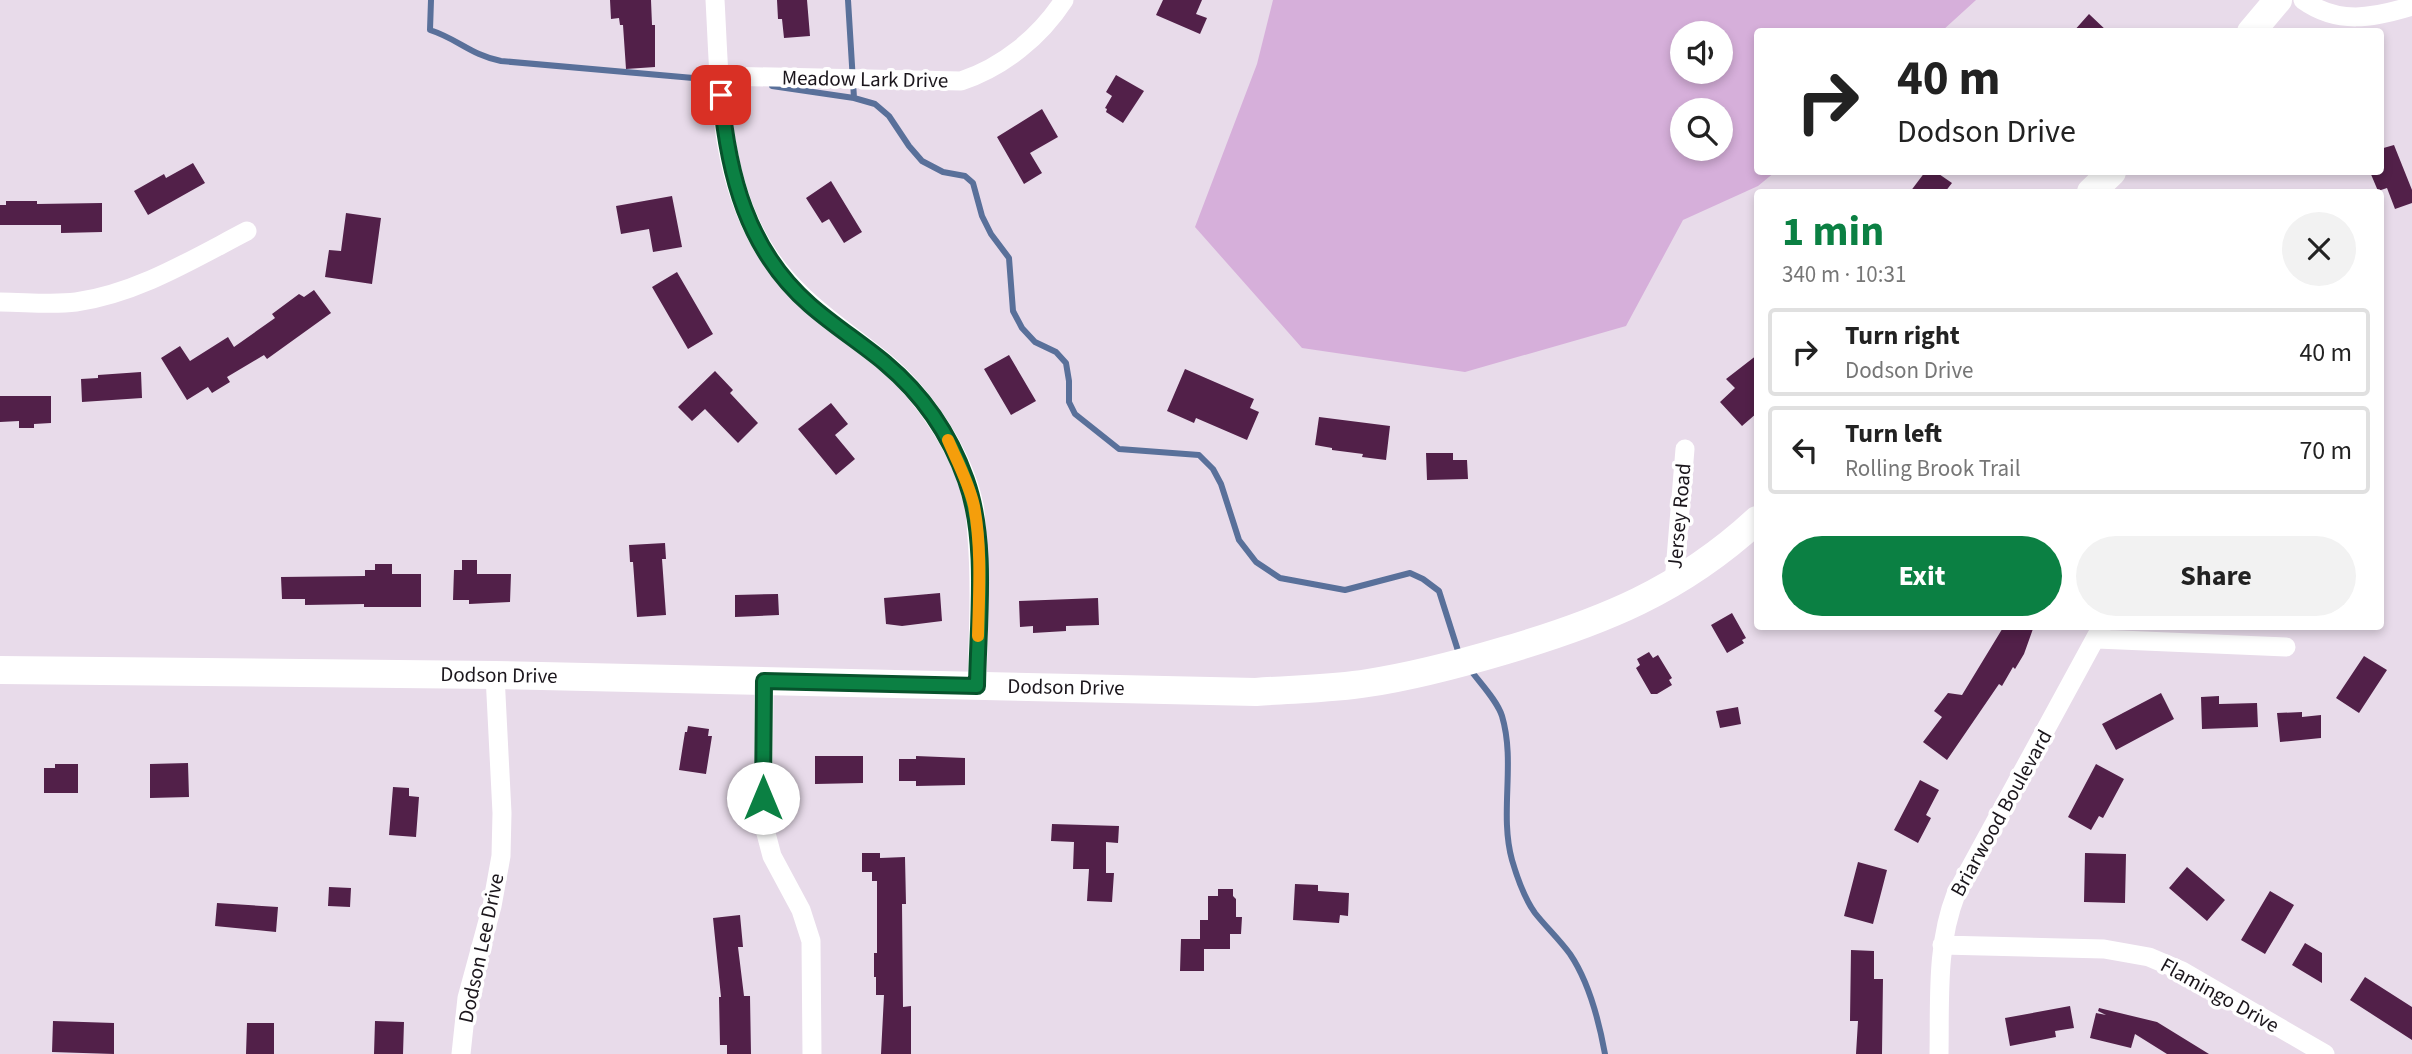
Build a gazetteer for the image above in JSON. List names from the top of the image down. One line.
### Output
{"streets":{"street":["Meadow Lark Drive","Jersey Road","Dodson Drive","Briarwood Boulevard","Dodson Lee Drive","Flamingo Drive"]},"crossings":[["Jersey Road","Dodson Drive"],["Dodson Drive","Dodson Lee Drive"],["Briarwood Boulevard","Flamingo Drive"]],"page":{"turn":["40 m","Dodson Drive"],"heading":["1 min","340 m · 10:31"],"list":[{"name":"Turn right","note":"Dodson Drive","value":"40 m"},{"name":"Turn left","note":"Rolling Brook Trail","value":"70 m"}],"buttons":["Exit","Share"]}}
